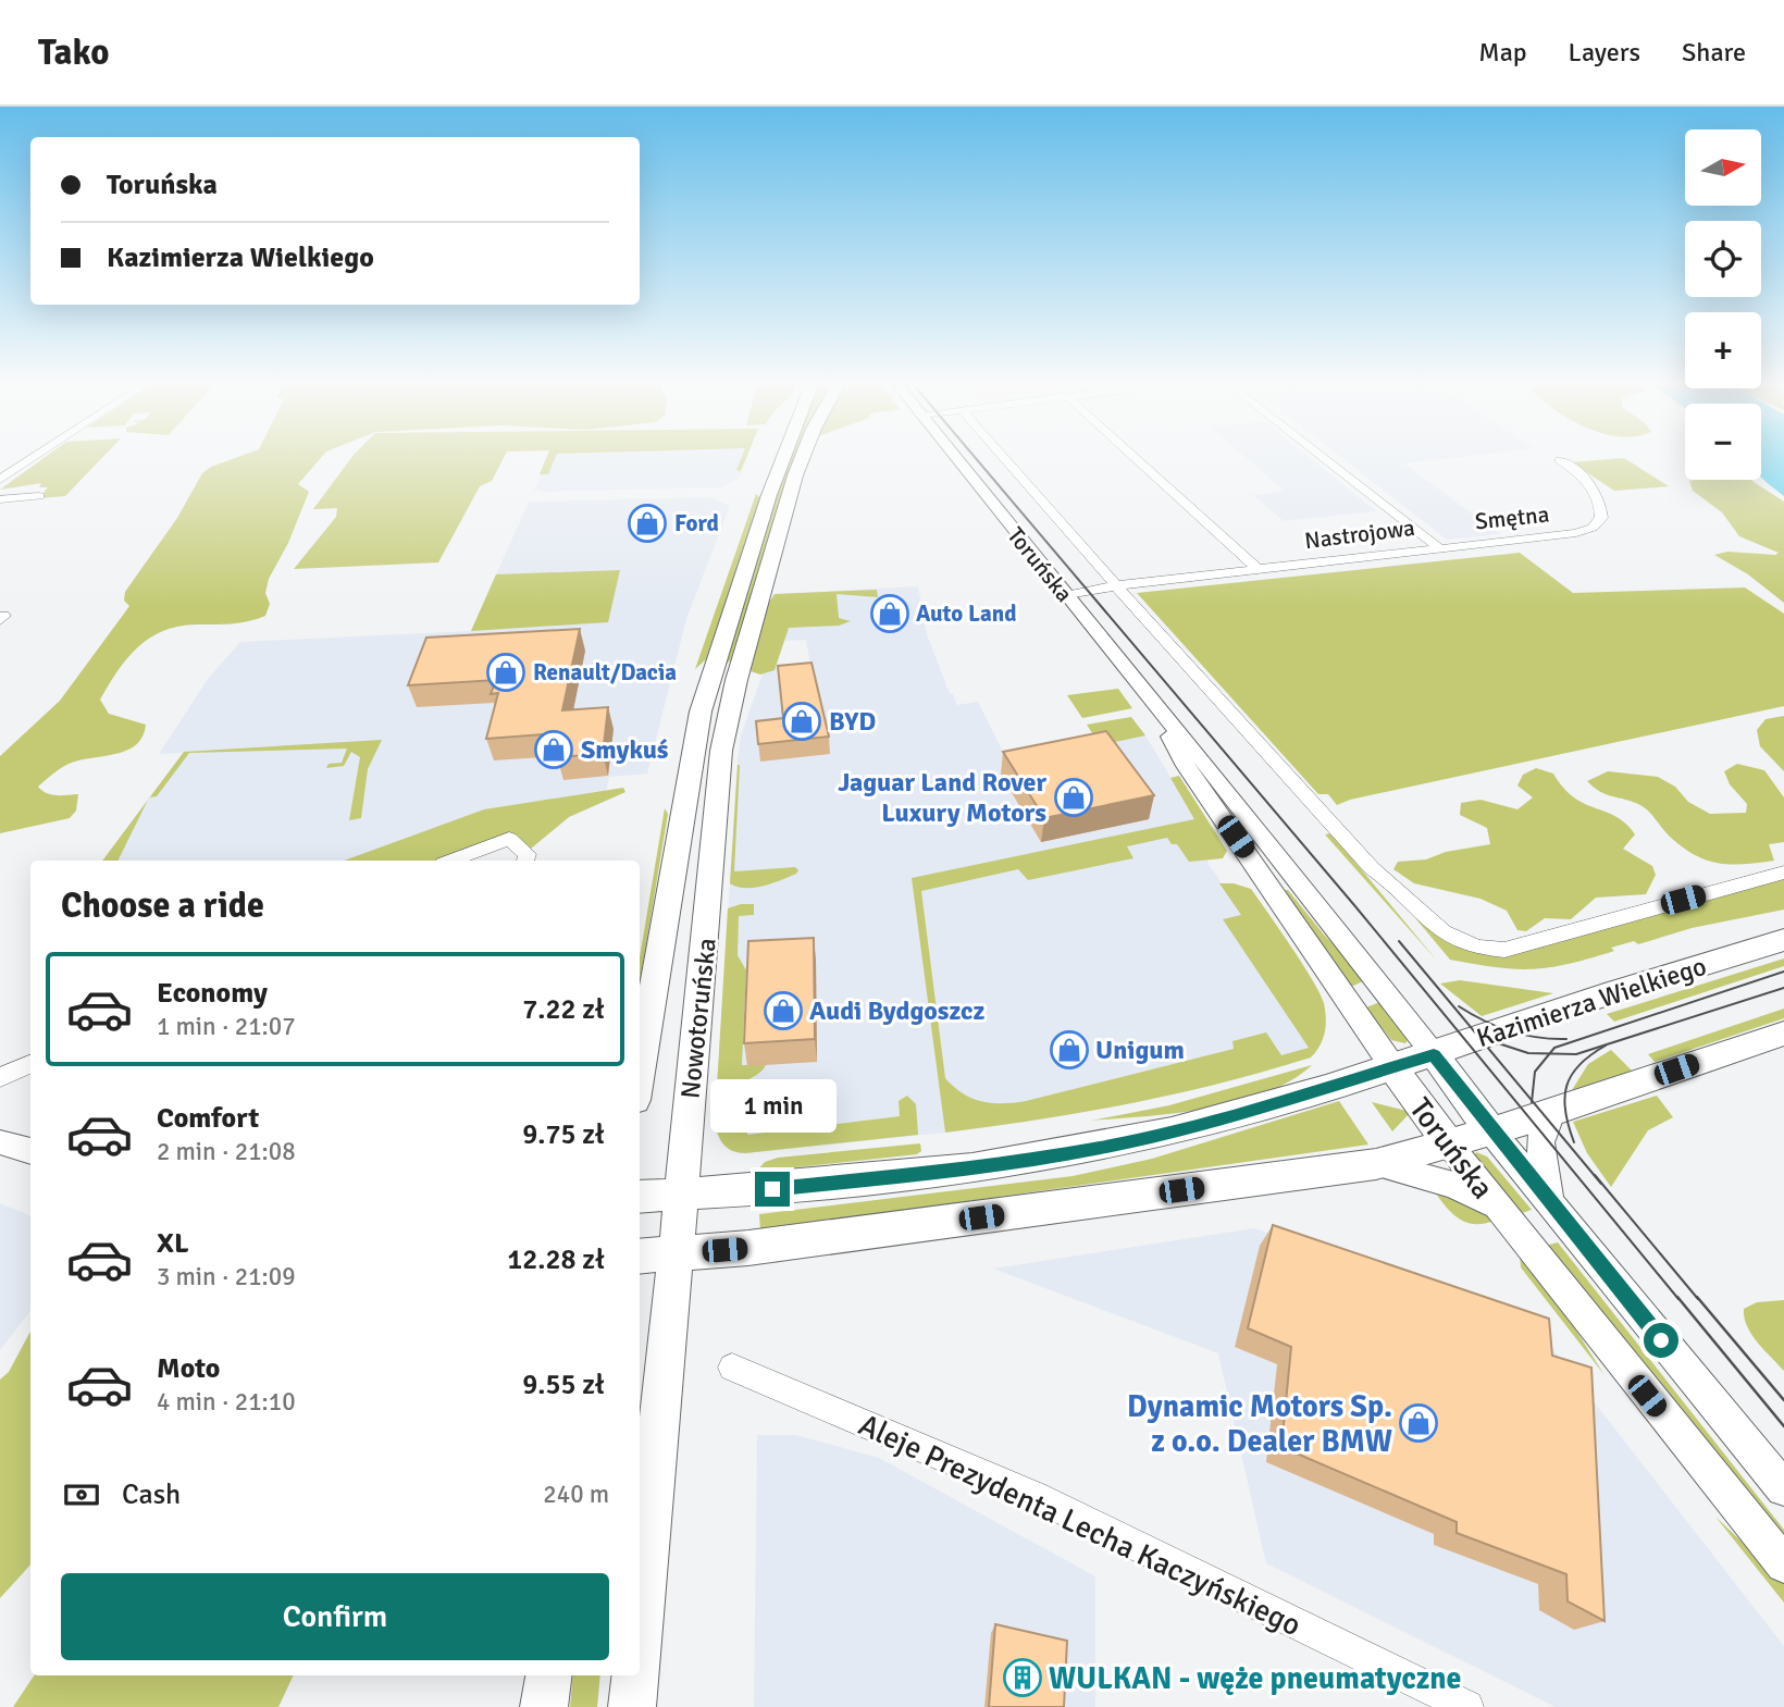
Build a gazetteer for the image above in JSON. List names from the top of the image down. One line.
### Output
{"streets":{"main road":["Toruńska","Kazimierza Wielkiego","Nowotoruńska"],"street":["Smętna","Nastrojowa","Aleje Prezydenta Lecha Kaczyńskiego"]},"crossings":[["Smętna","Nastrojowa"],["Toruńska","Kazimierza Wielkiego"],["Kazimierza Wielkiego","Nowotoruńska"]],"places":{"shop":["Ford","Auto Land","Renault/Dacia","BYD","Smykuś","Jaguar Land Rover Luxury Motors","Audi Bydgoszcz","Unigum","Dynamic Motors Sp. z o.o. Dealer BMW"],"building":["WULKAN - węże pneumatyczne"]},"north":"right","page":{"header":"Tako","nav":["Map","Layers","Share"],"map_buttons":["+","−"],"banner":["Toruńska","Kazimierza Wielkiego"],"heading":"Choose a ride","list":[{"name":"Economy","note":"1 min · 21:07","value":"7.22 zł"},{"name":"Comfort","note":"2 min · 21:08","value":"9.75 zł"},{"name":"XL","note":"3 min · 21:09","value":"12.28 zł"},{"name":"Moto","note":"4 min · 21:10","value":"9.55 zł"}],"bubble":"1 min","pay":["Cash","240 m"],"buttons":"Confirm"}}
